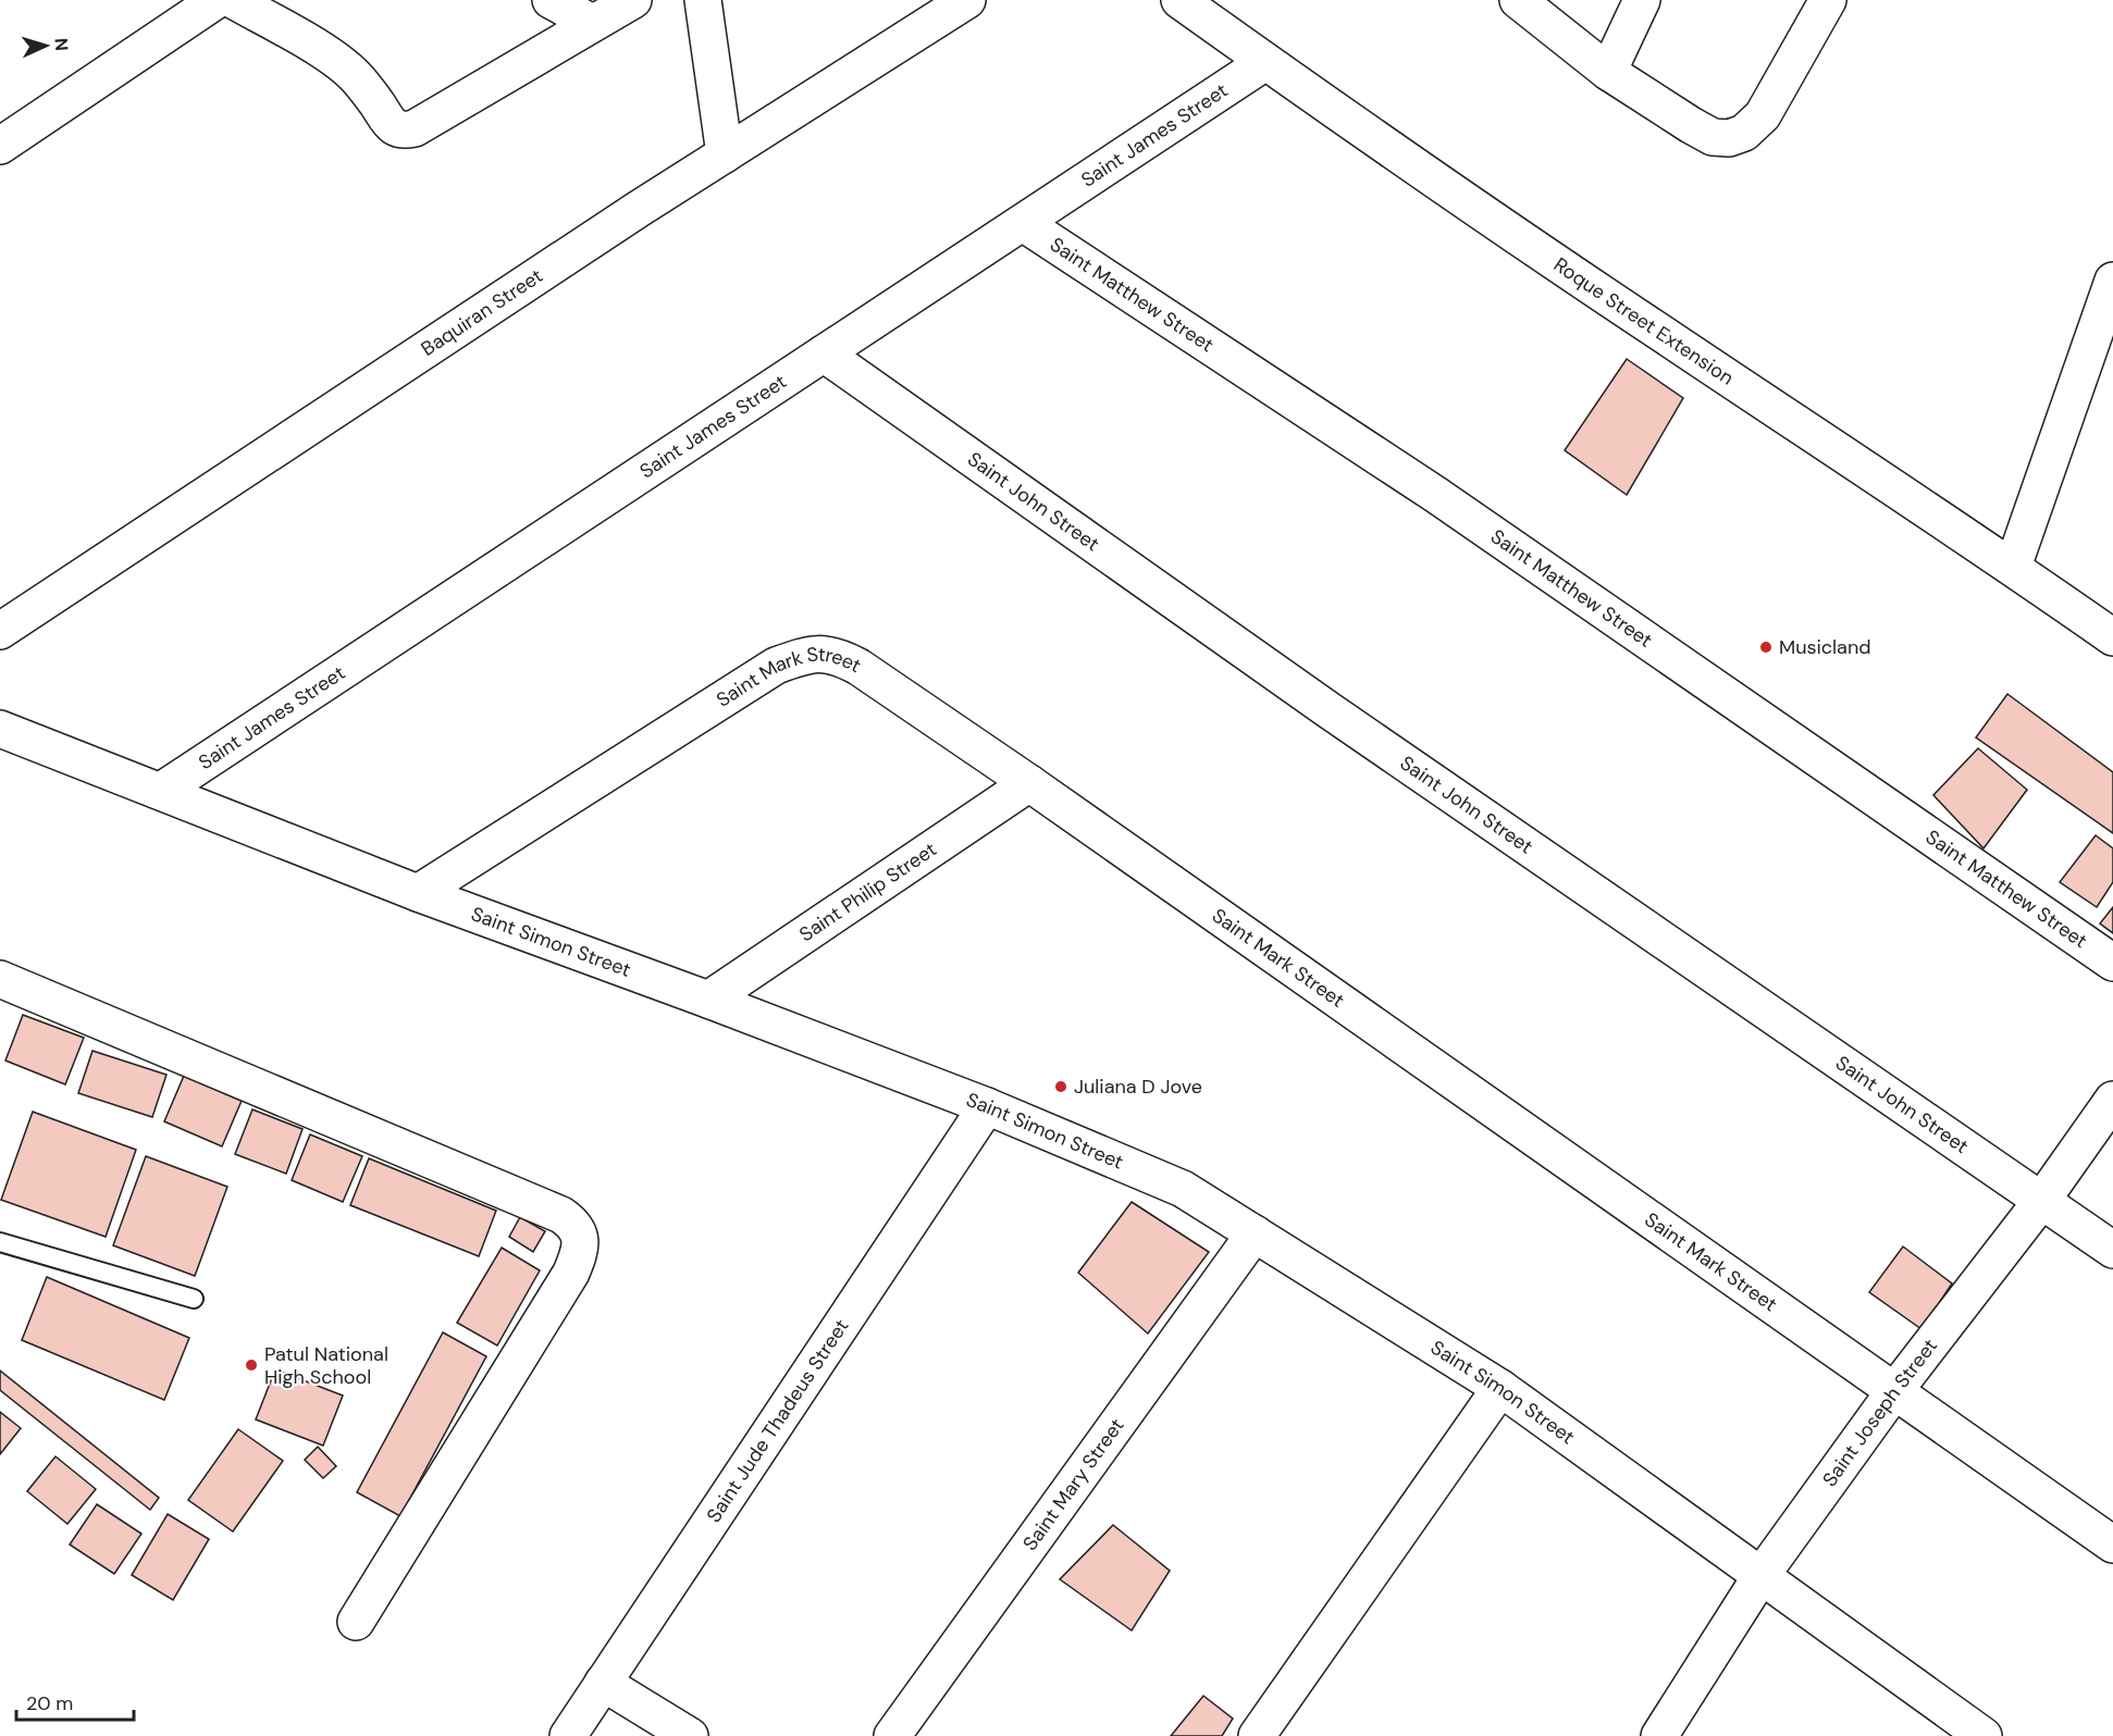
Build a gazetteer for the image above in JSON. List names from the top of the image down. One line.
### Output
{"streets":{"street":["Saint James Street","Saint Matthew Street","Baquiran Street","Roque Street Extension","Saint John Street","Saint Mark Street","Saint Philip Street","Saint Simon Street","Saint Joseph Street","Saint Jude Thadeus Street","Saint Mary Street"]},"crossings":[["Saint James Street","Saint Matthew Street"],["Saint James Street","Roque Street Extension"],["Saint James Street","Saint John Street"],["Saint James Street","Saint Simon Street"],["Saint John Street","Saint Joseph Street"],["Saint Mark Street","Saint Philip Street"],["Saint Mark Street","Saint Simon Street"],["Saint Mark Street","Saint Joseph Street"],["Saint Philip Street","Saint Simon Street"],["Saint Simon Street","Saint Joseph Street"],["Saint Simon Street","Saint Jude Thadeus Street"],["Saint Simon Street","Saint Mary Street"]],"places":["Musicland","Juliana D Jove","Patul National High School"],"scale_bar":"20 m","north":"right"}
